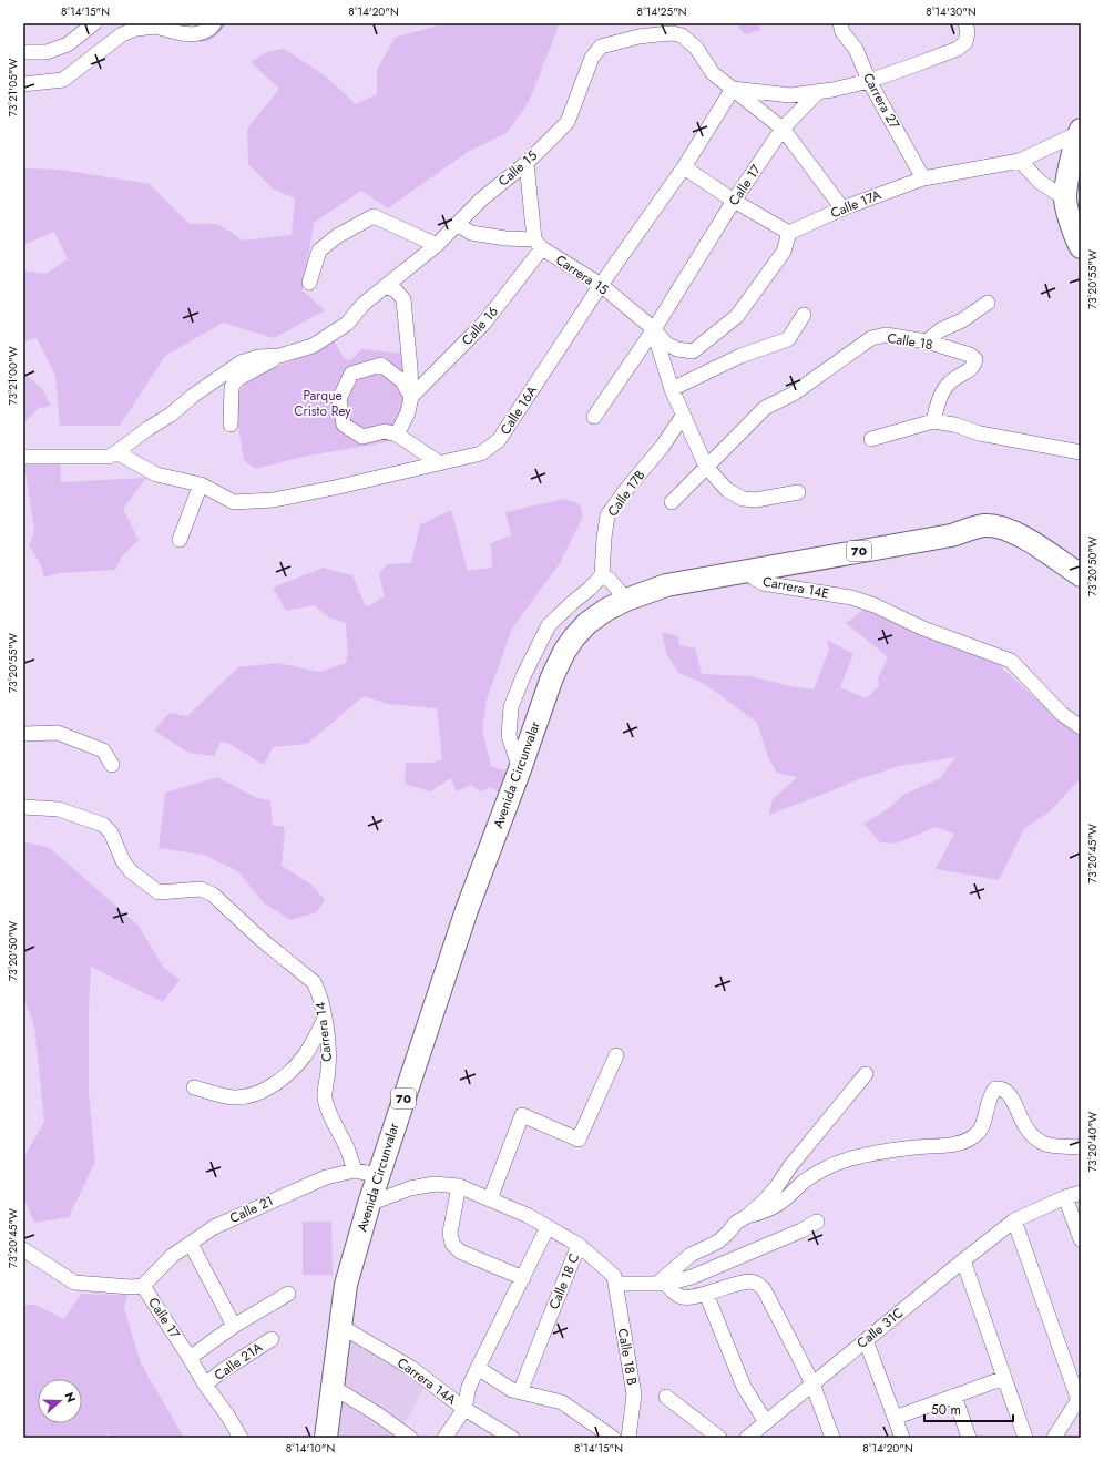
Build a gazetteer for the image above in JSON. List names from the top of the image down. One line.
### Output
{"streets":{"main road":["70","Avenida Circunvalar"],"street":["Carrera 27","Calle 15","Calle 17","Calle 17A","Carrera 15","Calle 16","Calle 18","Calle 16A","Calle 17B","Carrera 14E","Carrera 14","Calle 21","Calle 18 C","Calle 31C","Calle 18 B","Calle 21A","Carrera 14A"]},"crossings":[["Carrera 27","Calle 17A"],["Calle 15","Calle 17"],["Calle 15","Calle 17A"],["Calle 15","Calle 16A"],["Calle 17","Carrera 15"],["Calle 17","Calle 21"],["Calle 17","Calle 21A"],["Calle 17A","Carrera 15"],["Carrera 15","Calle 16"],["Carrera 15","Calle 16A"],["Carrera 14E","Avenida Circunvalar"],["Avenida Circunvalar","Calle 21"],["Avenida Circunvalar","Carrera 14A"],["Carrera 14","Calle 21"]],"parks":["Parque Cristo Rey"],"scale_bar":"50 m","north":"right","coordinates":["8°14'15\"N","8°14'20\"N","8°14'25\"N","8°14'30\"N","73°21'05\"W","73°20'55\"W","73°21'00\"W","73°20'50\"W","73°20'45\"W","73°20'40\"W","8°14'10\"N"]}
